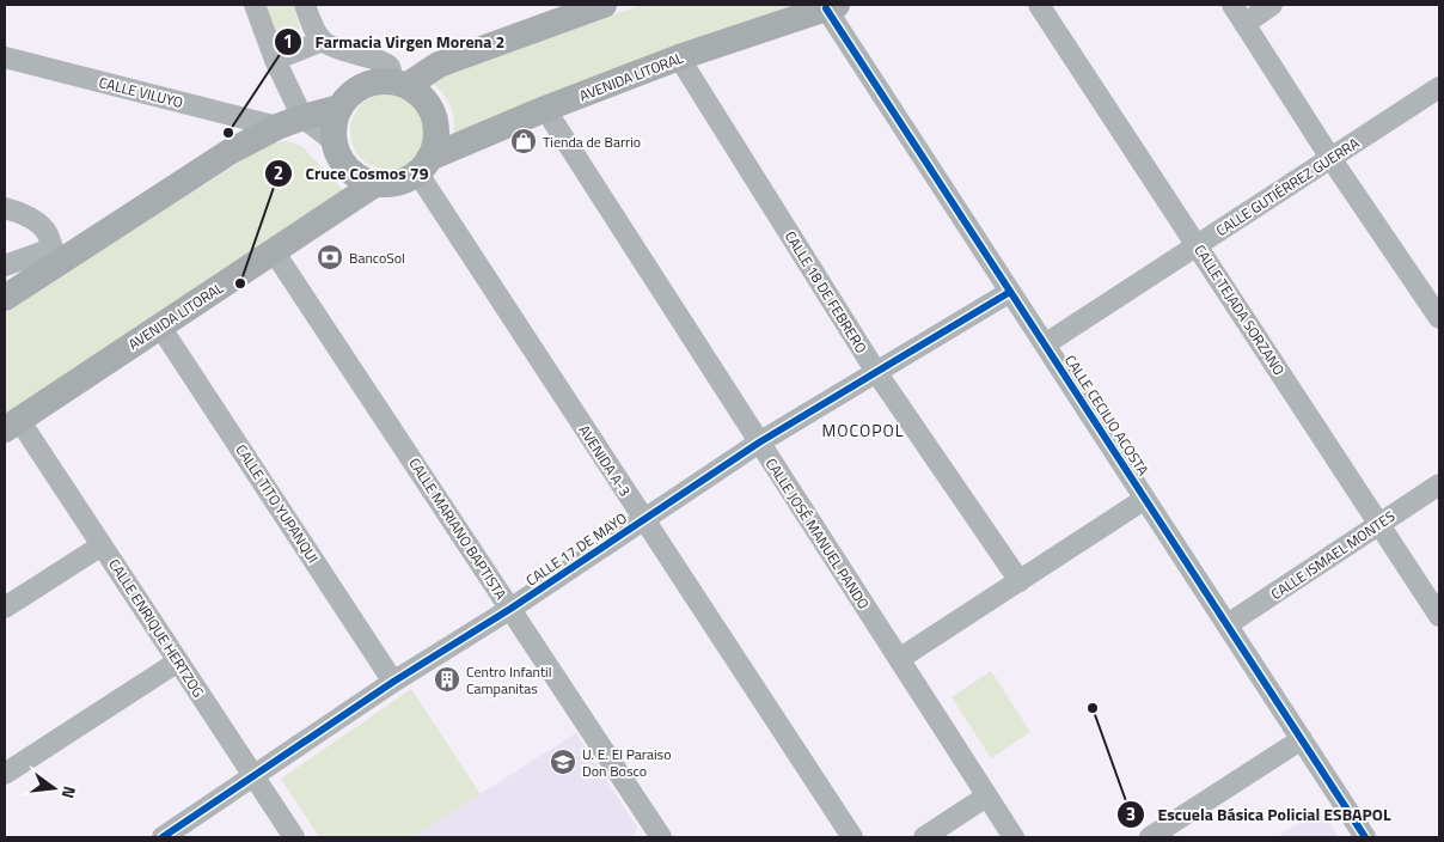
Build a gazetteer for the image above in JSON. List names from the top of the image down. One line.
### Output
{"streets":{"main road":["AVENIDA LITORAL"],"street":["CALLE VILUYO","CALLE GUTIÉRREZ GUERRA","CALLE 18 DE FEBRERO","CALLE TEJADA SORZANO","CALLE CECILIO ACOSTA","AVENIDA A-3","CALLE TITO YUPANQUI","CALLE MARIANO BAPTISTA","CALLE JOSÉ MANUEL PANDO","CALLE 17 DE MAYO","CALLE ISMAEL MONTES","CALLE ENRIQUE HERTZOG"]},"crossings":[["AVENIDA LITORAL","CALLE 18 DE FEBRERO"],["AVENIDA LITORAL","CALLE CECILIO ACOSTA"],["AVENIDA LITORAL","AVENIDA A-3"],["AVENIDA LITORAL","CALLE TITO YUPANQUI"],["AVENIDA LITORAL","CALLE MARIANO BAPTISTA"],["AVENIDA LITORAL","CALLE JOSÉ MANUEL PANDO"],["AVENIDA LITORAL","CALLE ENRIQUE HERTZOG"],["CALLE GUTIÉRREZ GUERRA","CALLE TEJADA SORZANO"],["CALLE GUTIÉRREZ GUERRA","CALLE CECILIO ACOSTA"],["CALLE 18 DE FEBRERO","CALLE 17 DE MAYO"],["CALLE TEJADA SORZANO","CALLE ISMAEL MONTES"],["CALLE CECILIO ACOSTA","CALLE 17 DE MAYO"],["CALLE CECILIO ACOSTA","CALLE ISMAEL MONTES"],["AVENIDA A-3","CALLE 17 DE MAYO"],["CALLE TITO YUPANQUI","CALLE 17 DE MAYO"],["CALLE MARIANO BAPTISTA","CALLE 17 DE MAYO"],["CALLE JOSÉ MANUEL PANDO","CALLE 17 DE MAYO"],["CALLE 17 DE MAYO","CALLE ENRIQUE HERTZOG"]],"districts":["MOCOPOL"],"places":{"other":["Farmacia Virgen Morena 2","Cruce Cosmos 79","Escuela Básica Policial ESBAPOL"],"shop":["Tienda de Barrio"],"bank":["BancoSol"],"building":["Centro Infantil Campanitas"],"school or university":["U. E. El Paraiso Don Bosco"]},"north":"right"}
